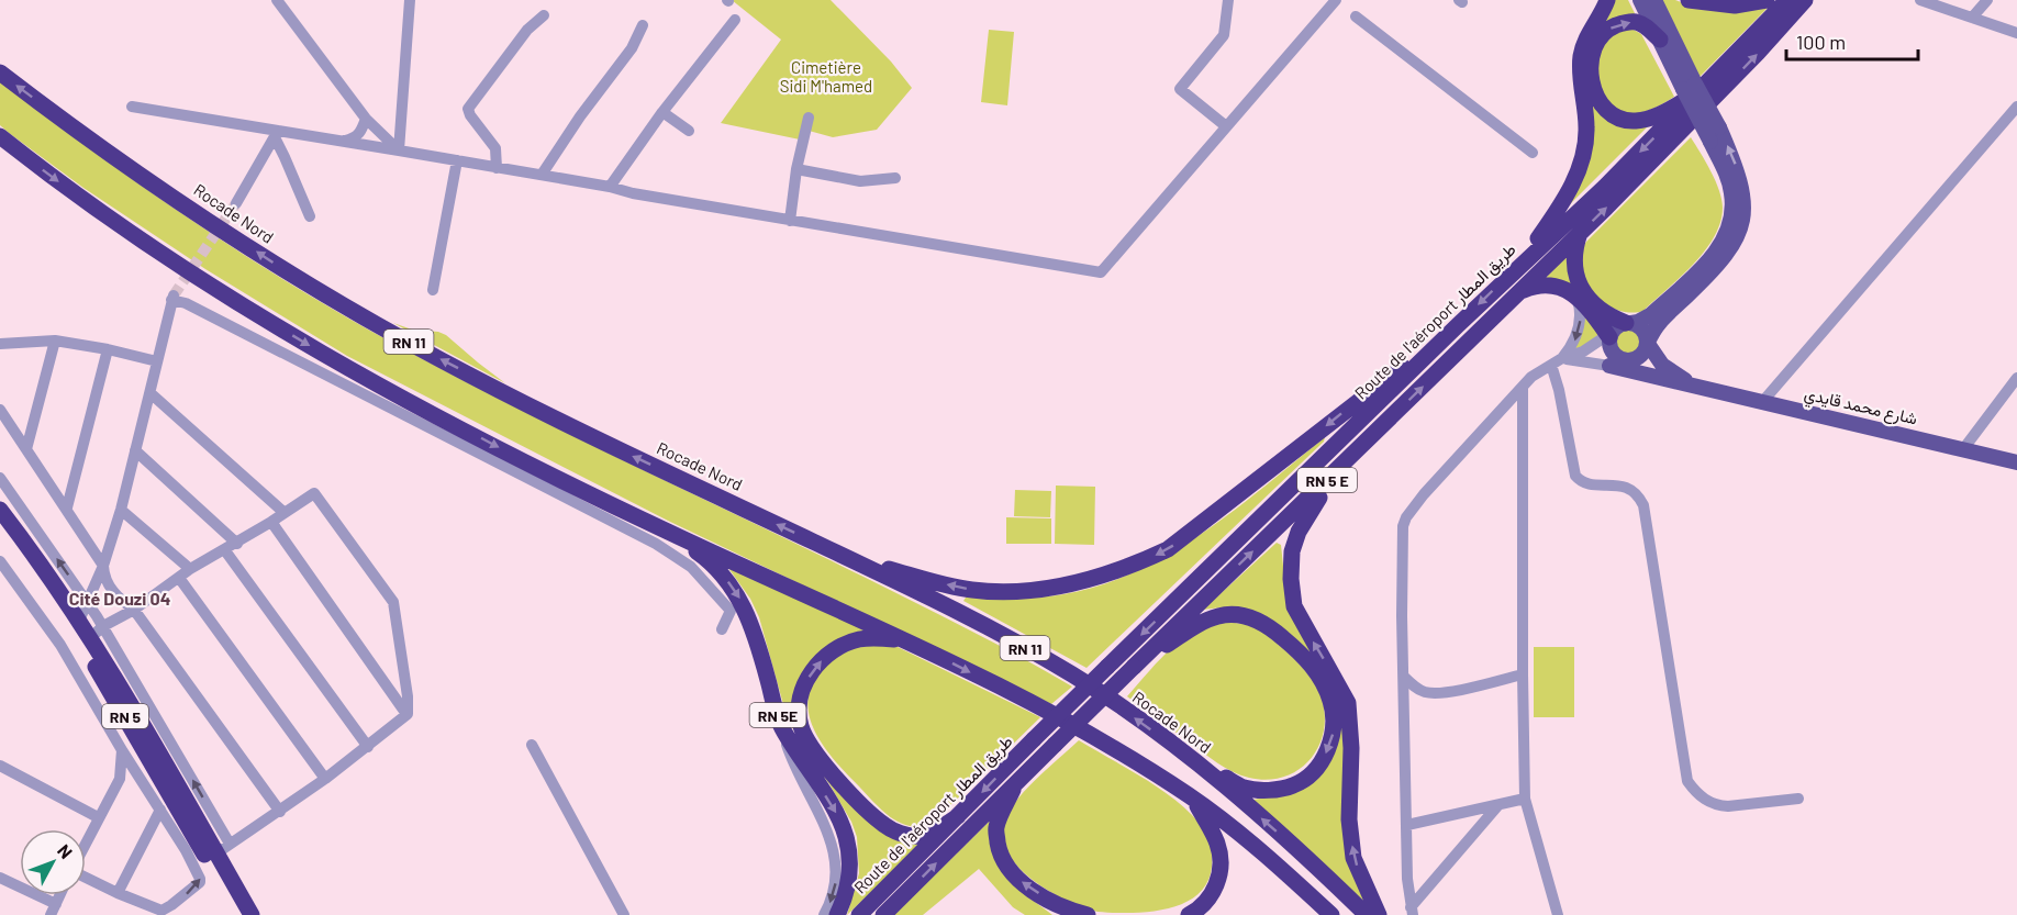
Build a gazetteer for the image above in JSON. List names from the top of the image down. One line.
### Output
{"streets":{"highway":["Rocade Nord","Route de l'aéroport طريق المطار","RN 11","RN 5 E","RN 5E","RN 5"],"main road":["شارع محمد قايدي"]},"districts":["Cité Douzi 04"],"parks":["Cimetière Sidi M'hamed"],"scale_bar":"100 m","north":"top right"}
